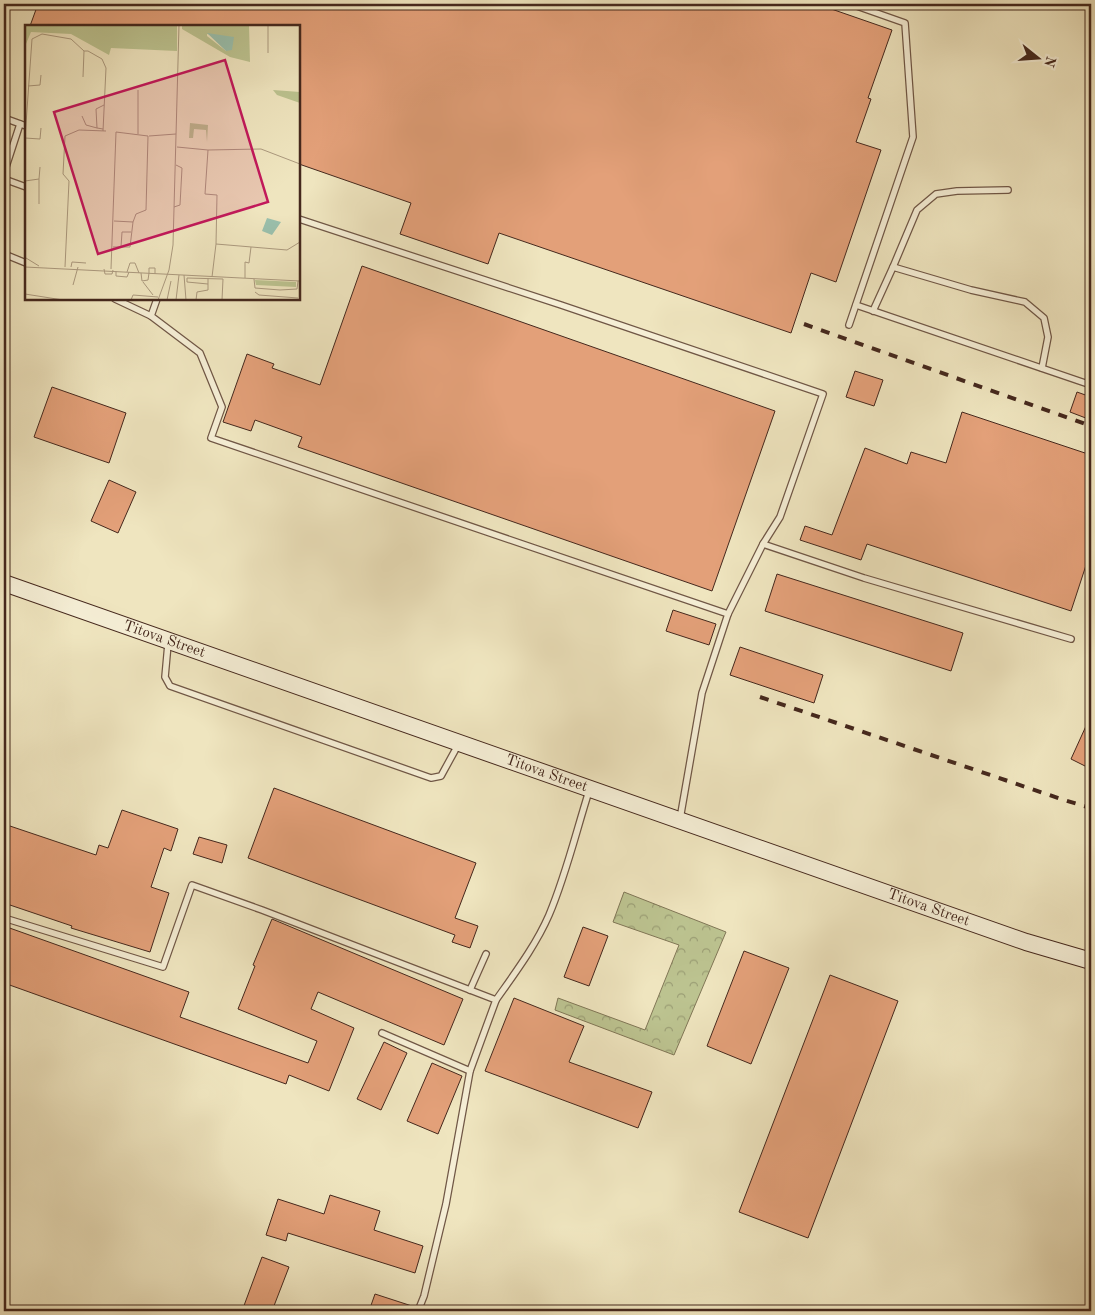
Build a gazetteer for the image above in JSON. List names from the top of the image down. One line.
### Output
{"streets":{"main road":["Titova Street"]},"north":"right"}
